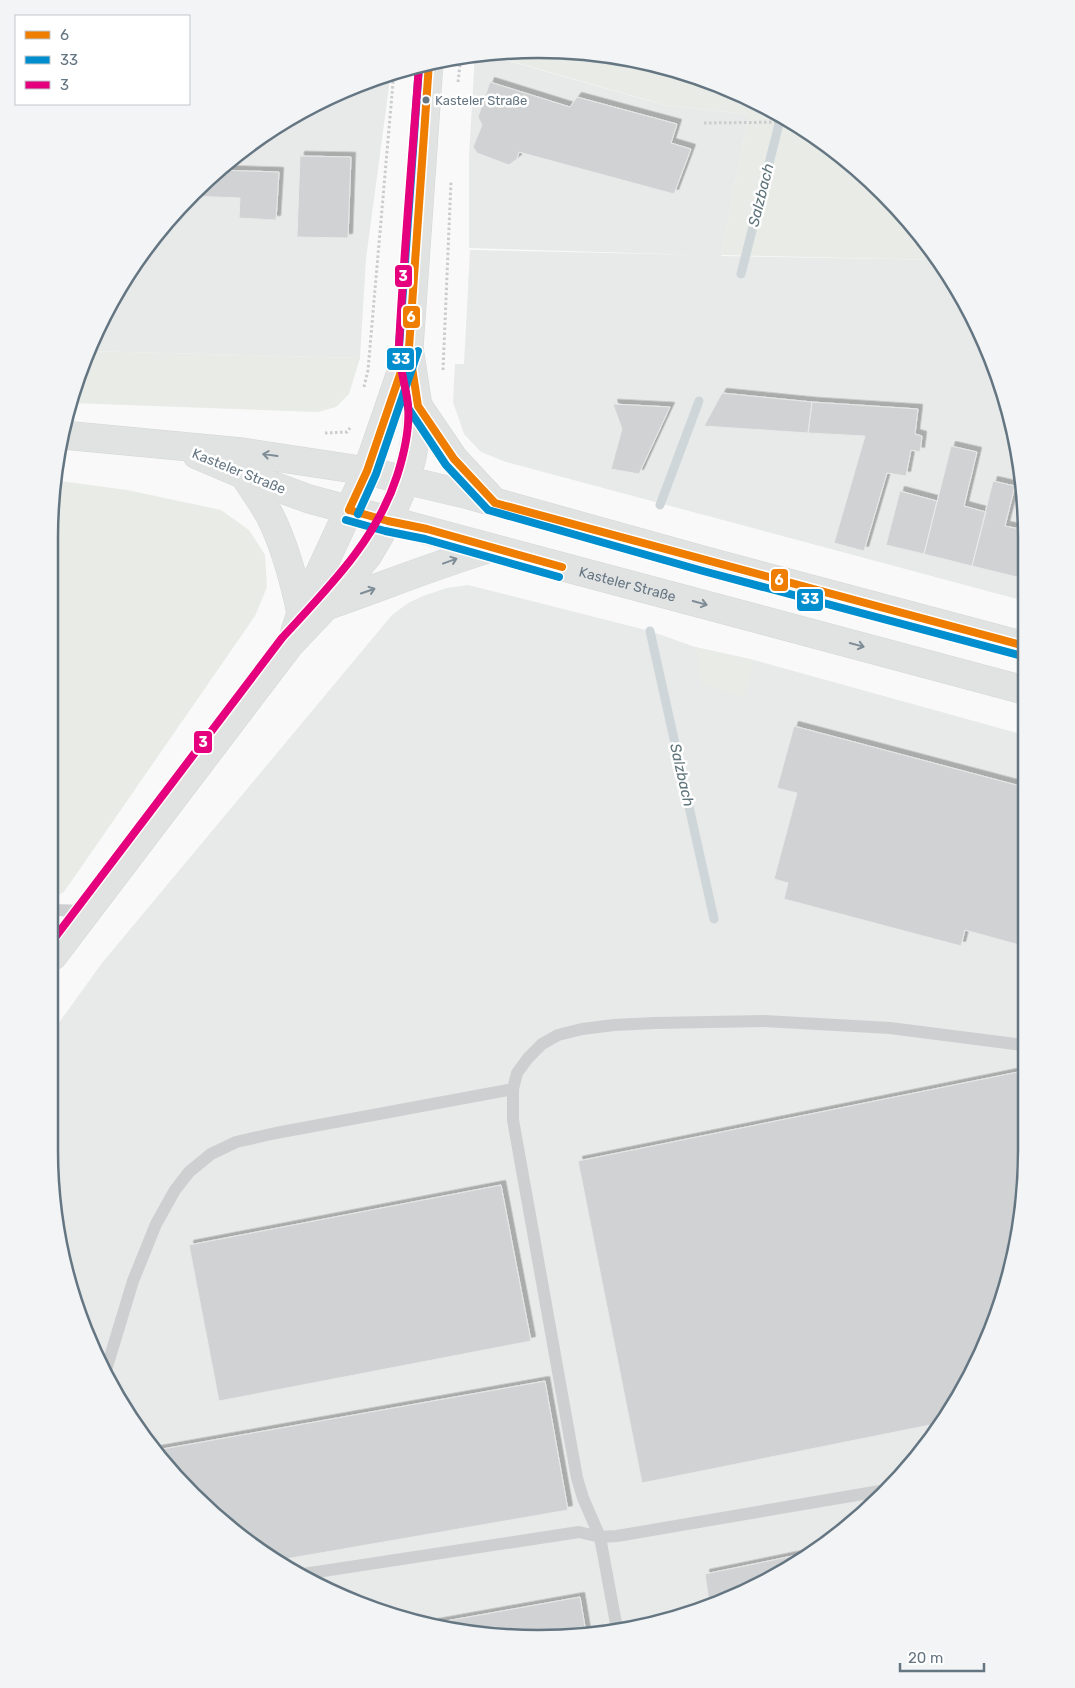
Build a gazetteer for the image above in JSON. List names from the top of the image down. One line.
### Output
{"streets":{"main road":["Kasteler Straße"]},"water":["Salzbach"],"places":["Kasteler Straße"],"lines":["transit line 6","transit line 33","transit line 3"],"legend":["6","33","3"],"scale_bar":"20 m"}
